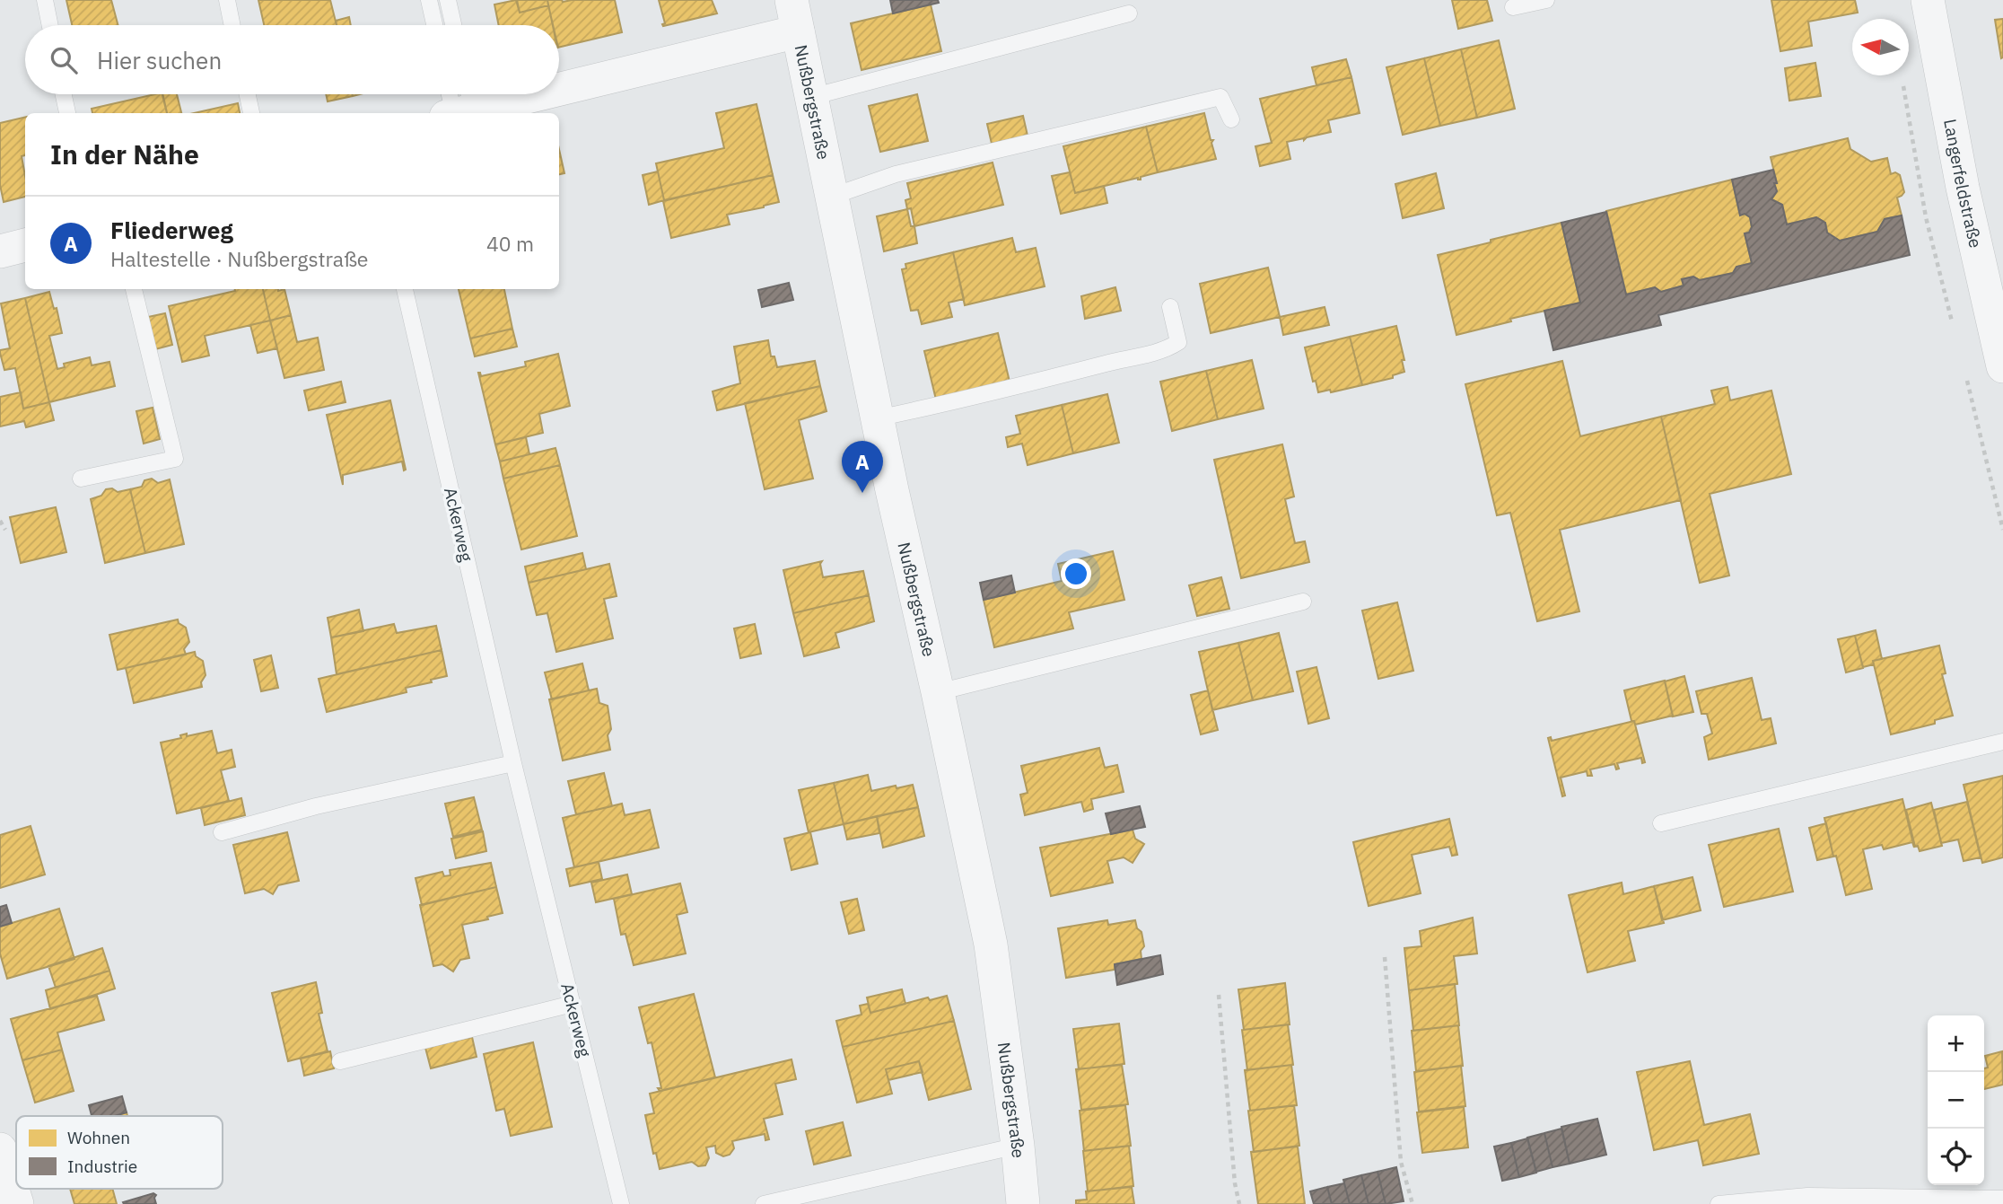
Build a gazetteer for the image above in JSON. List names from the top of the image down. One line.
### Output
{"streets":{"street":["Nußbergstraße","Langerfeldstraße"],"lane":["Ackerweg"]},"legend":["Wohnen","Industrie"],"north":"left","page":{"search":"Hier suchen","heading":"In der Nähe","list":[{"mark":"A","name":"Fliederweg","note":"Haltestelle · Nußbergstraße","value":"40 m"}],"pins":"A","map_buttons":["+","−"]}}
